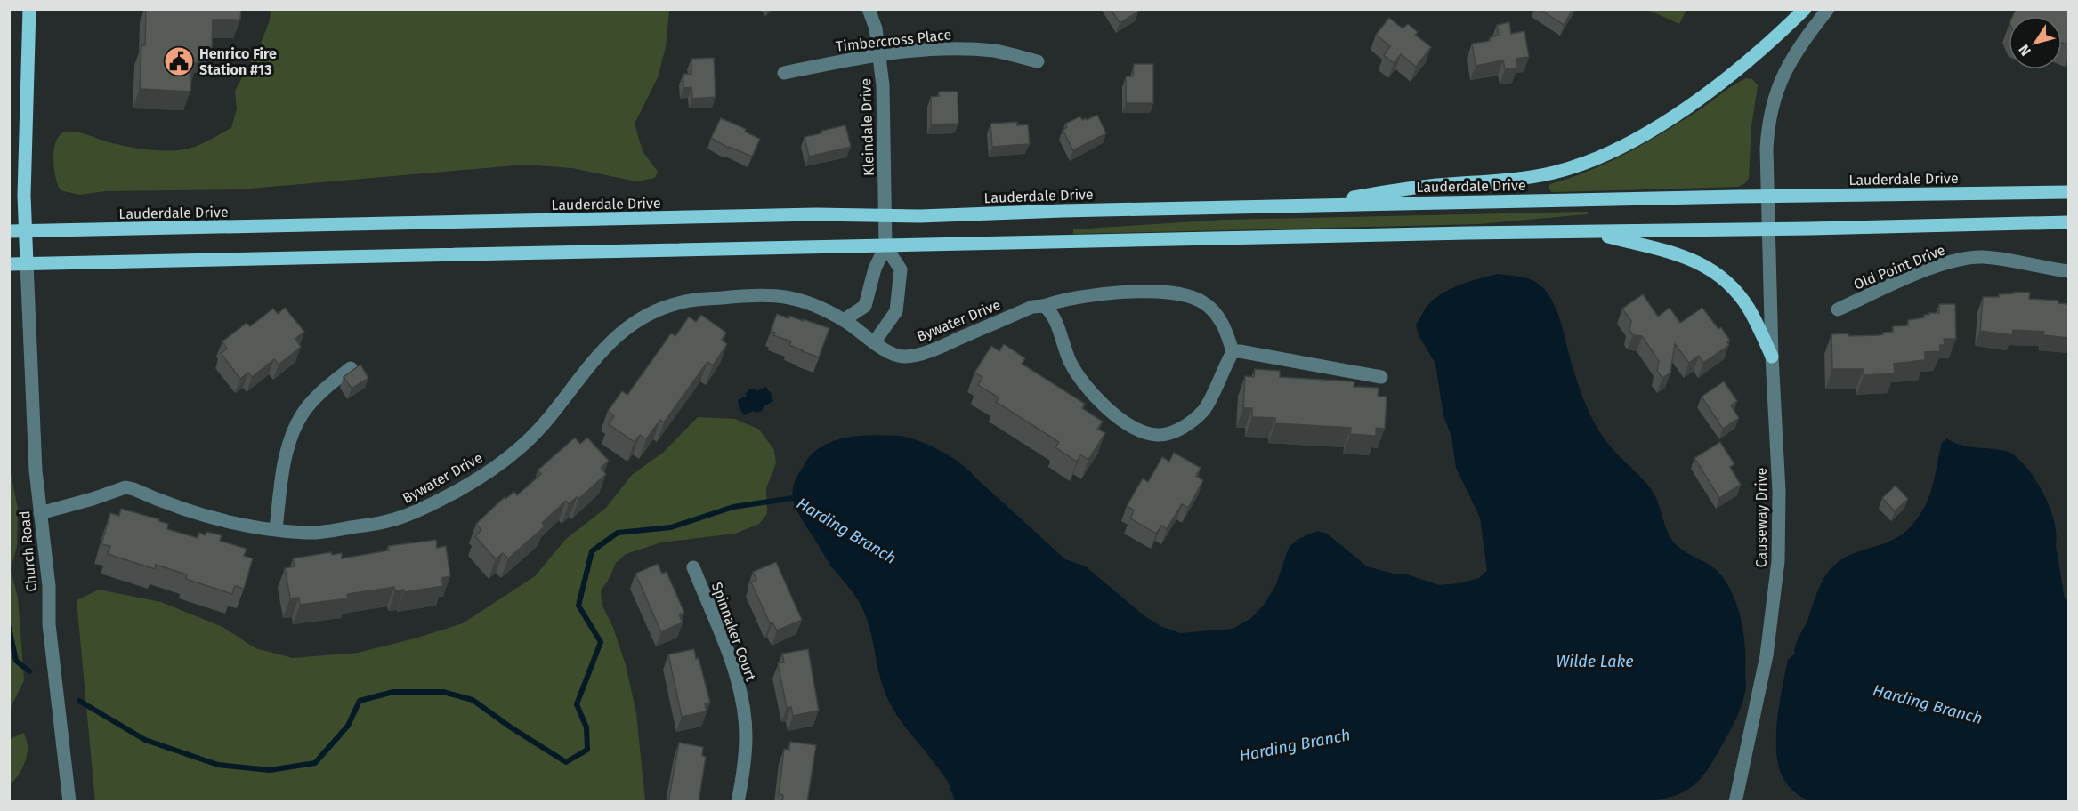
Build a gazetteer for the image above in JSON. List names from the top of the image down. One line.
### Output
{"streets":{"main road":["Lauderdale Drive","Church Road"],"street":["Timbercross Place","Kleindale Drive","Old Point Drive","Bywater Drive","Causeway Drive","Spinnaker Court"]},"crossings":[["Timbercross Place","Kleindale Drive"],["Kleindale Drive","Lauderdale Drive"],["Kleindale Drive","Bywater Drive"],["Lauderdale Drive","Causeway Drive"],["Lauderdale Drive","Church Road"],["Bywater Drive","Church Road"]],"water":["Harding Branch","Wilde Lake"],"places":{"public building":["Henrico Fire Station #13"]},"north":"bottom left"}
